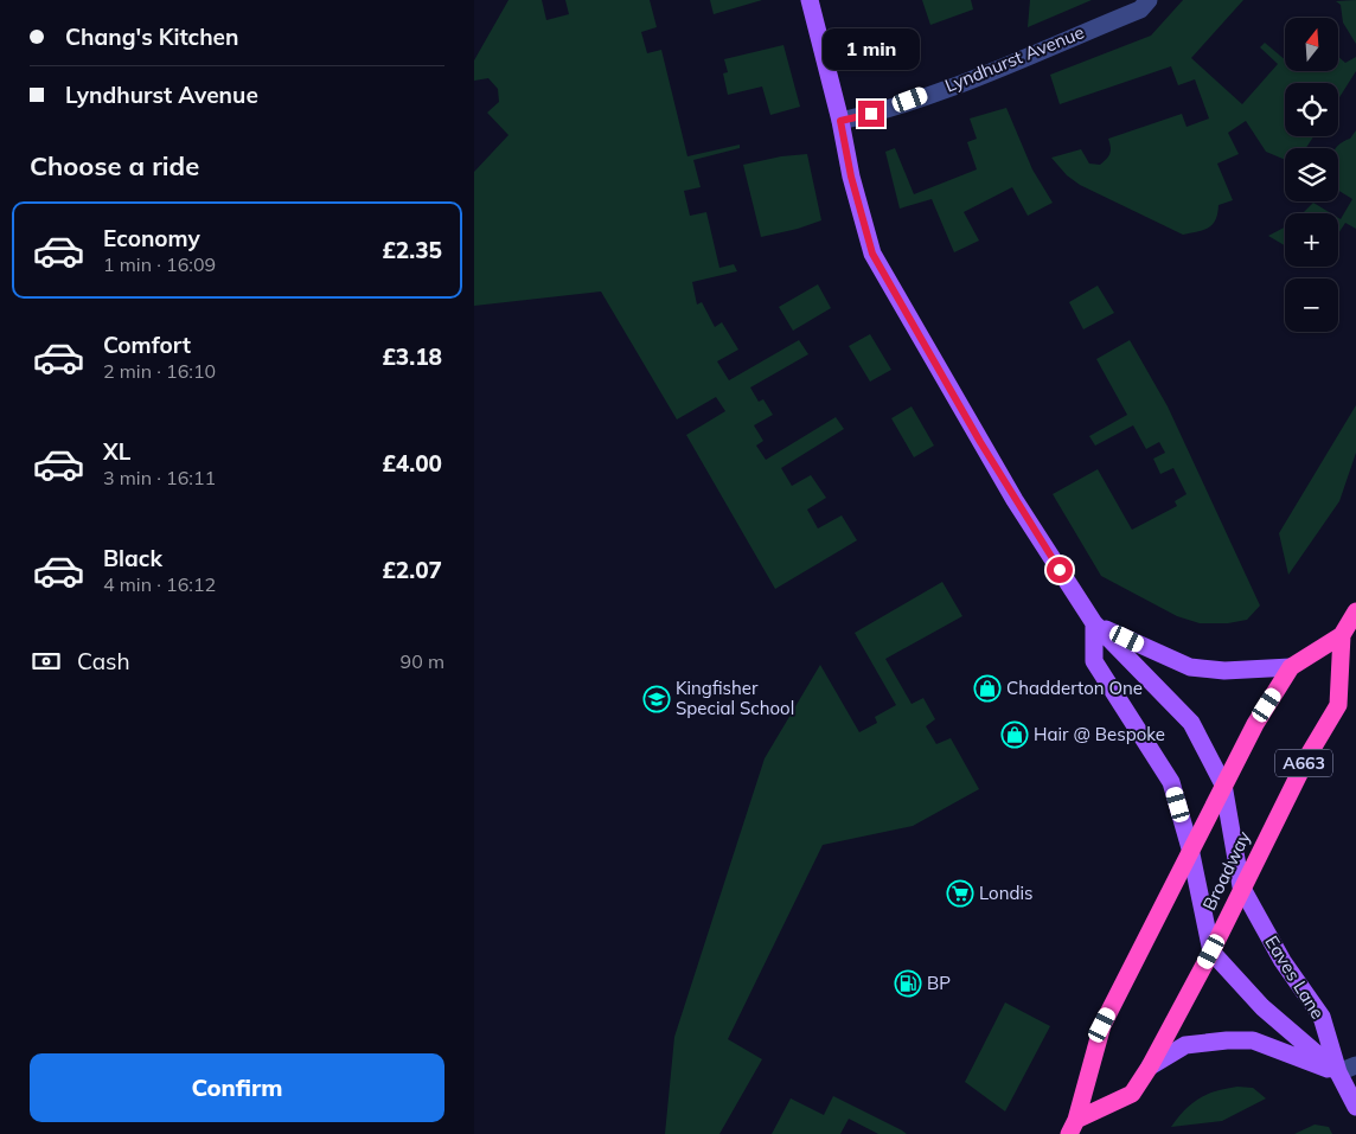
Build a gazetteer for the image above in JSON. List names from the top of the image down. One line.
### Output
{"streets":{"highway":["A663","Broadway"],"main road":["Eaves Lane"],"street":["Lyndhurst Avenue"]},"crossings":[["Lyndhurst Avenue","Eaves Lane"],["Broadway","Eaves Lane"]],"places":{"shop":["Chadderton One","Hair @ Bespoke"],"school or university":["Kingfisher Special School"],"supermarket":["Londis"],"fuel station":["BP"]},"north":"top","page":{"banner":["Chang's Kitchen","Lyndhurst Avenue"],"map_buttons":["+","−"],"bubble":"1 min","heading":"Choose a ride","list":[{"name":"Economy","note":"1 min · 16:09","value":"£2.35"},{"name":"Comfort","note":"2 min · 16:10","value":"£3.18"},{"name":"XL","note":"3 min · 16:11","value":"£4.00"},{"name":"Black","note":"4 min · 16:12","value":"£2.07"}],"pay":["Cash","90 m"],"buttons":"Confirm"}}
